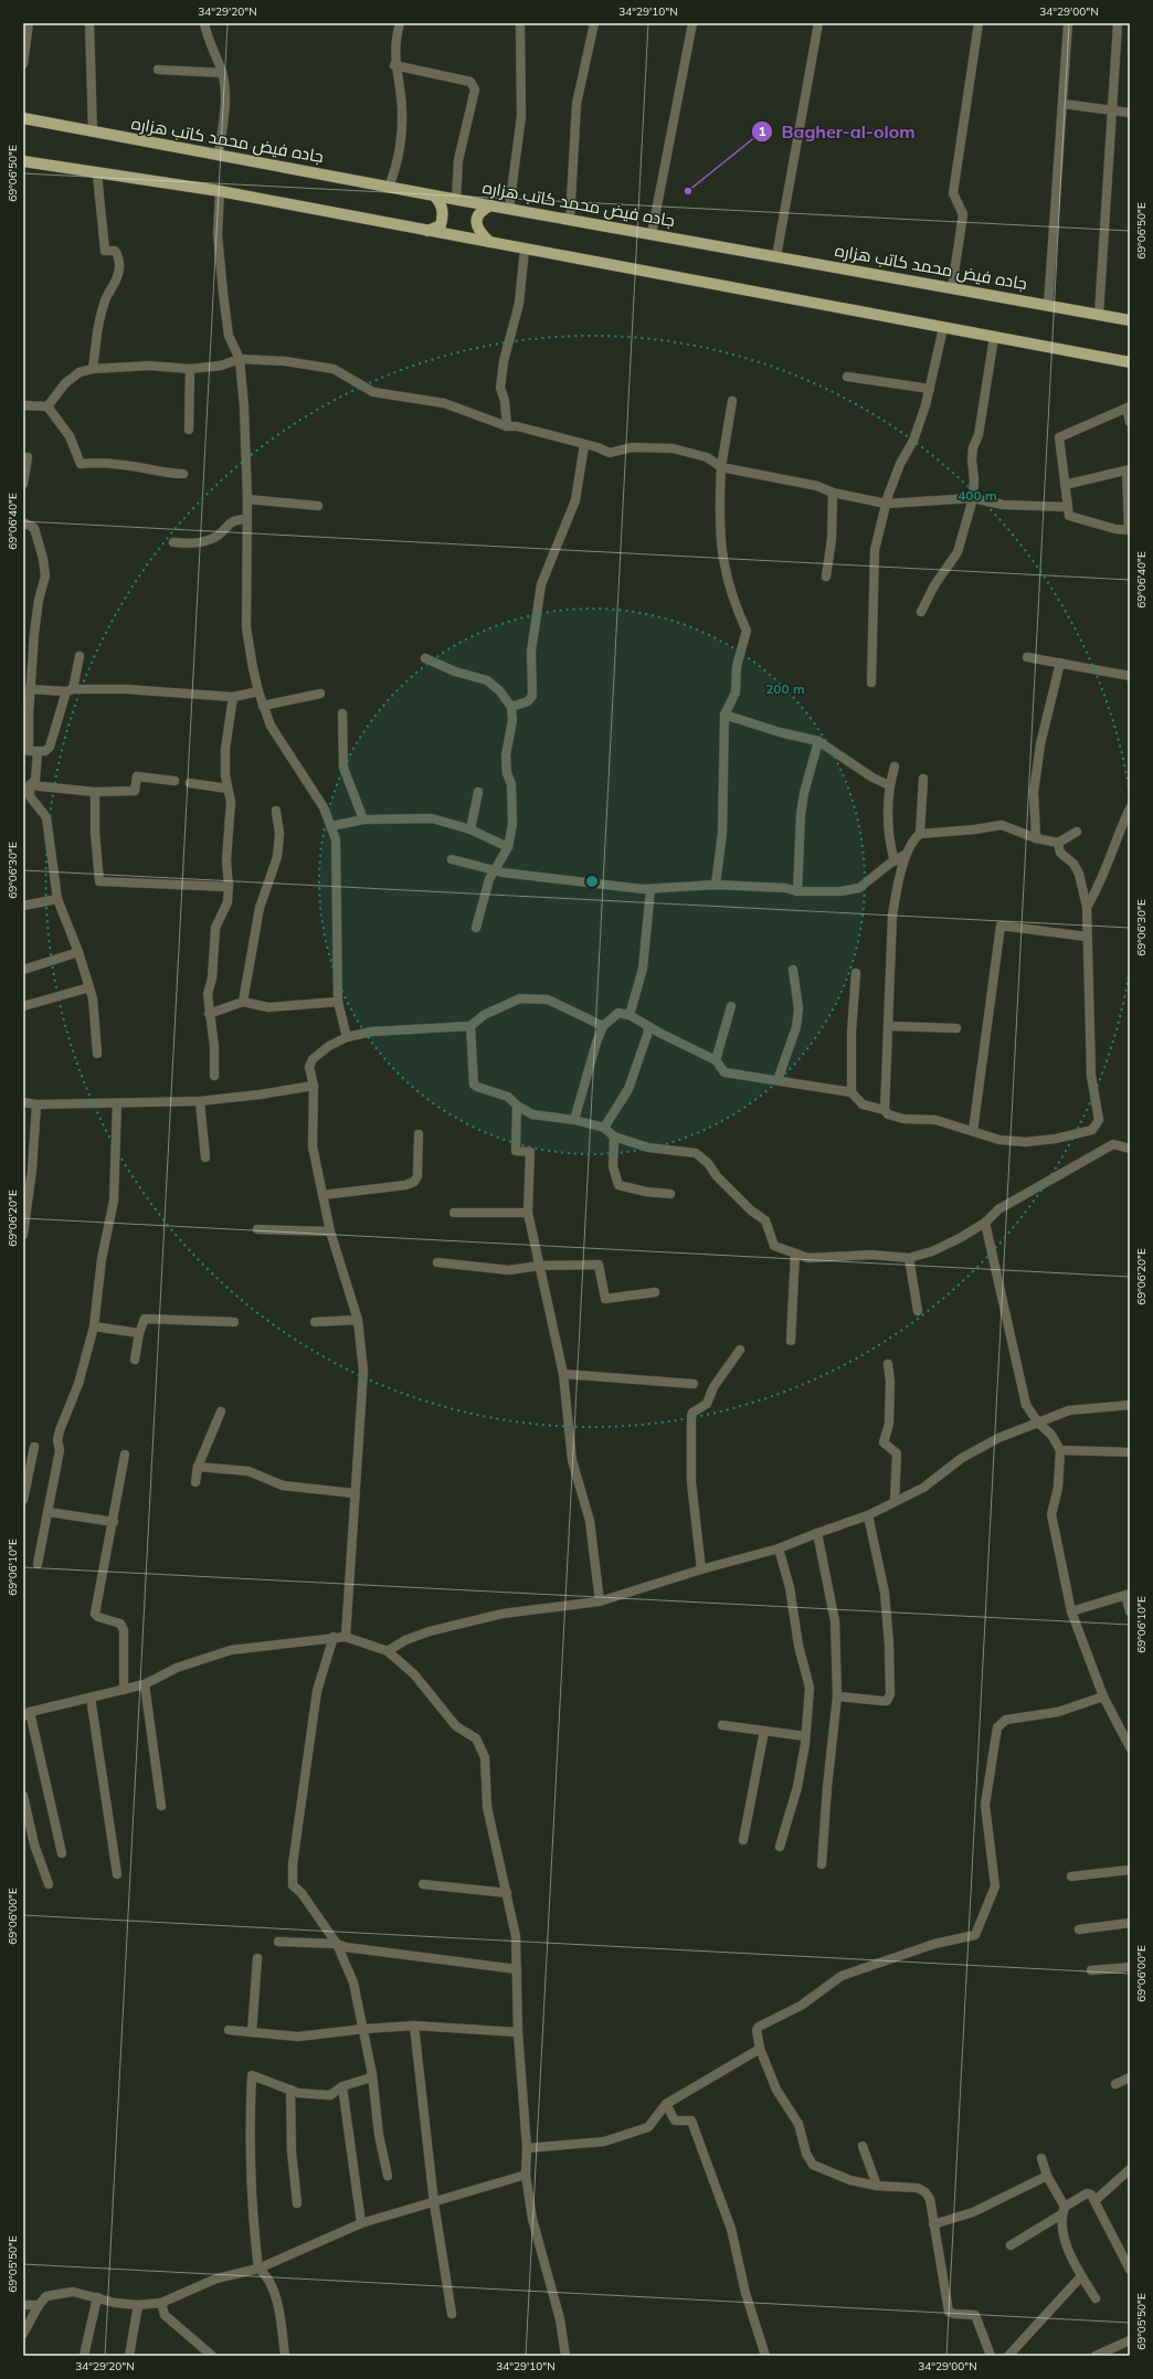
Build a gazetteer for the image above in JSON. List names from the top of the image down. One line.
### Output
{"streets":{"main road":["جاده فیض محمد کاتب هزاره"]},"places":["Bagher-al-olom"],"coordinates":["34°29'20\"N","34°29'10\"N","34°29'00\"N","69°06'50\"E","69°06'40\"E","69°06'30\"E","69°06'20\"E","69°06'10\"E","69°06'00\"E","69°05'50\"E"],"rings":["400 m","200 m"]}
